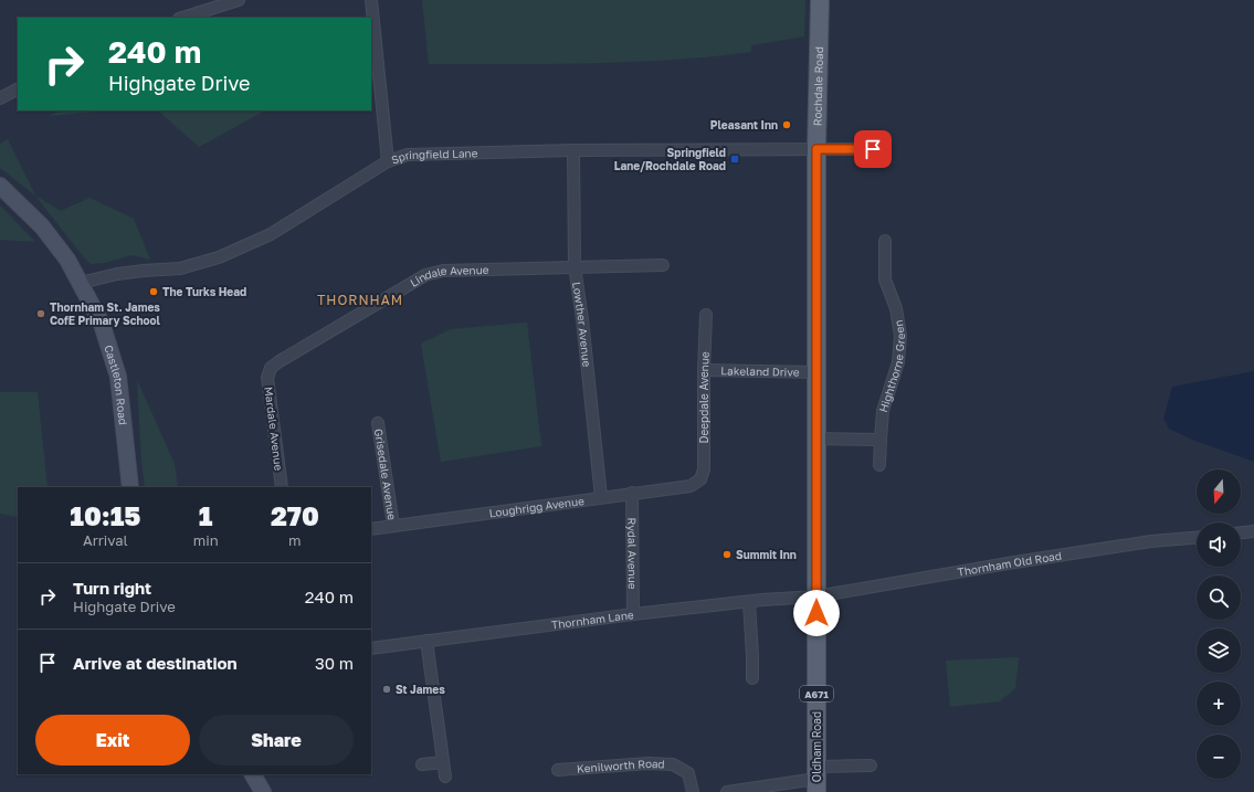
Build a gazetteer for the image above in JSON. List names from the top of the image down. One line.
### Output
{"streets":{"main road":["Rochdale Road","A671","Oldham Road"],"street":["Springfield Lane","Lindale Avenue","Lowther Avenue","Highthorne Green","Lakeland Drive","Castleton Road","Deepdale Avenue","Mardale Avenue","Grisedale Avenue","Loughrigg Avenue","Rydal Avenue","Thornham Old Road","Thornham Lane","Kenilworth Road"]},"crossings":[["Rochdale Road","Springfield Lane"],["Rochdale Road","Lakeland Drive"],["Rochdale Road","Thornham Old Road"],["Rochdale Road","Thornham Lane"],["Rochdale Road","Oldham Road"],["Springfield Lane","Lowther Avenue"],["Springfield Lane","Castleton Road"],["Lindale Avenue","Lowther Avenue"],["Lindale Avenue","Mardale Avenue"],["Lowther Avenue","Loughrigg Avenue"],["Lakeland Drive","Deepdale Avenue"],["Deepdale Avenue","Loughrigg Avenue"],["Grisedale Avenue","Loughrigg Avenue"],["Loughrigg Avenue","Rydal Avenue"],["Rydal Avenue","Thornham Lane"],["Thornham Old Road","Thornham Lane"],["Thornham Old Road","Oldham Road"],["Thornham Lane","Oldham Road"]],"districts":["THORNHAM"],"places":{"other":["Pleasant Inn","The Turks Head","Thornham St. James CofE Primary School","Summit Inn","St James"],"transit":["Springfield Lane/Rochdale Road"]},"north":"bottom","page":{"turn":["240 m","Highgate Drive"],"map_buttons":["+","−"],"eta":["10:15","Arrival","1","min","270","m"],"list":[{"name":"Turn right","note":"Highgate Drive","value":"240 m"},{"name":"Arrive at destination","value":"30 m"}],"buttons":["Exit","Share"]}}
